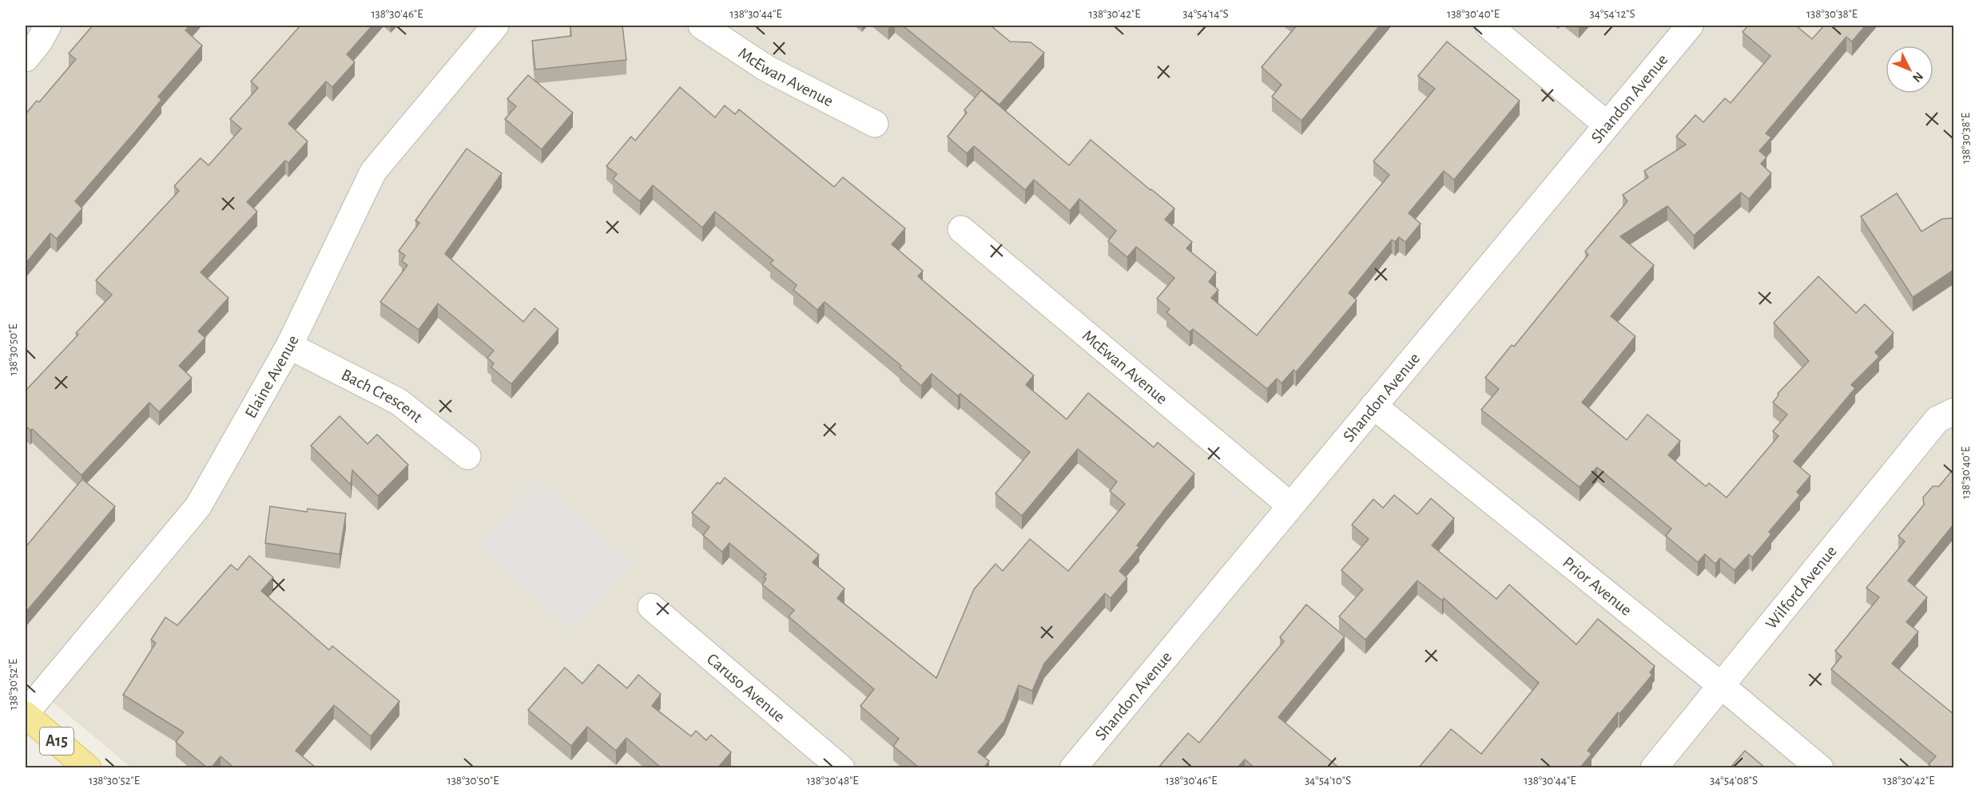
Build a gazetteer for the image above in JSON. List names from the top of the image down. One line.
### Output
{"streets":{"main road":["A15"],"street":["McEwan Avenue","Shandon Avenue","Elaine Avenue","Bach Crescent","Prior Avenue","Wilford Avenue","Caruso Avenue"]},"crossings":[["McEwan Avenue","Shandon Avenue"],["Shandon Avenue","Prior Avenue"],["Elaine Avenue","Bach Crescent"],["Elaine Avenue","A15"],["Prior Avenue","Wilford Avenue"]],"north":"bottom right","coordinates":["138°30'46\"E","138°30'44\"E","138°30'42\"E","34°54'14\"S","138°30'40\"E","34°54'12\"S","138°30'38\"E","138°30'50\"E","138°30'52\"E","138°30'48\"E","34°54'10\"S","34°54'08\"S"]}
